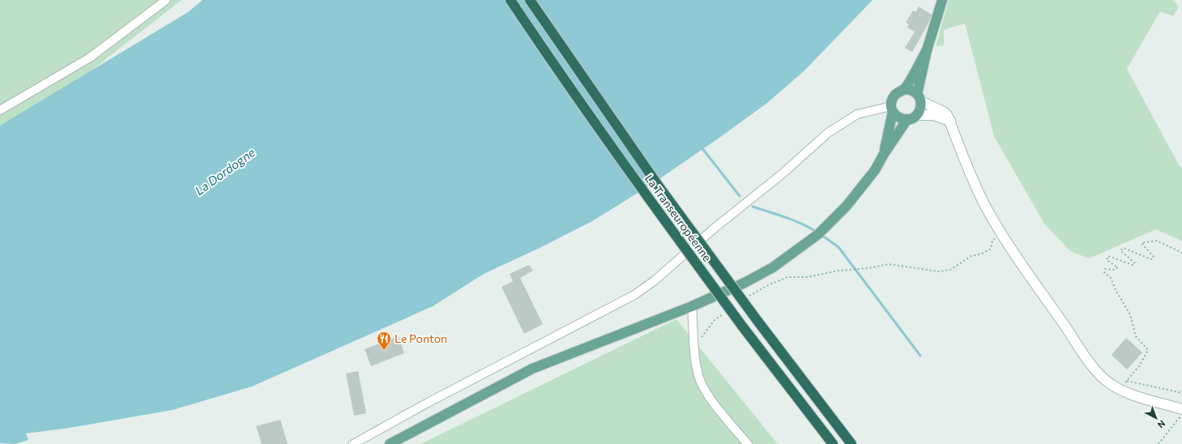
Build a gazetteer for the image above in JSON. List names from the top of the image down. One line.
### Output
{"streets":{"highway":["La Transeuropéenne"]},"water":["La Dordogne"],"places":{"restaurant":["Le Ponton"]},"north":"bottom right"}
